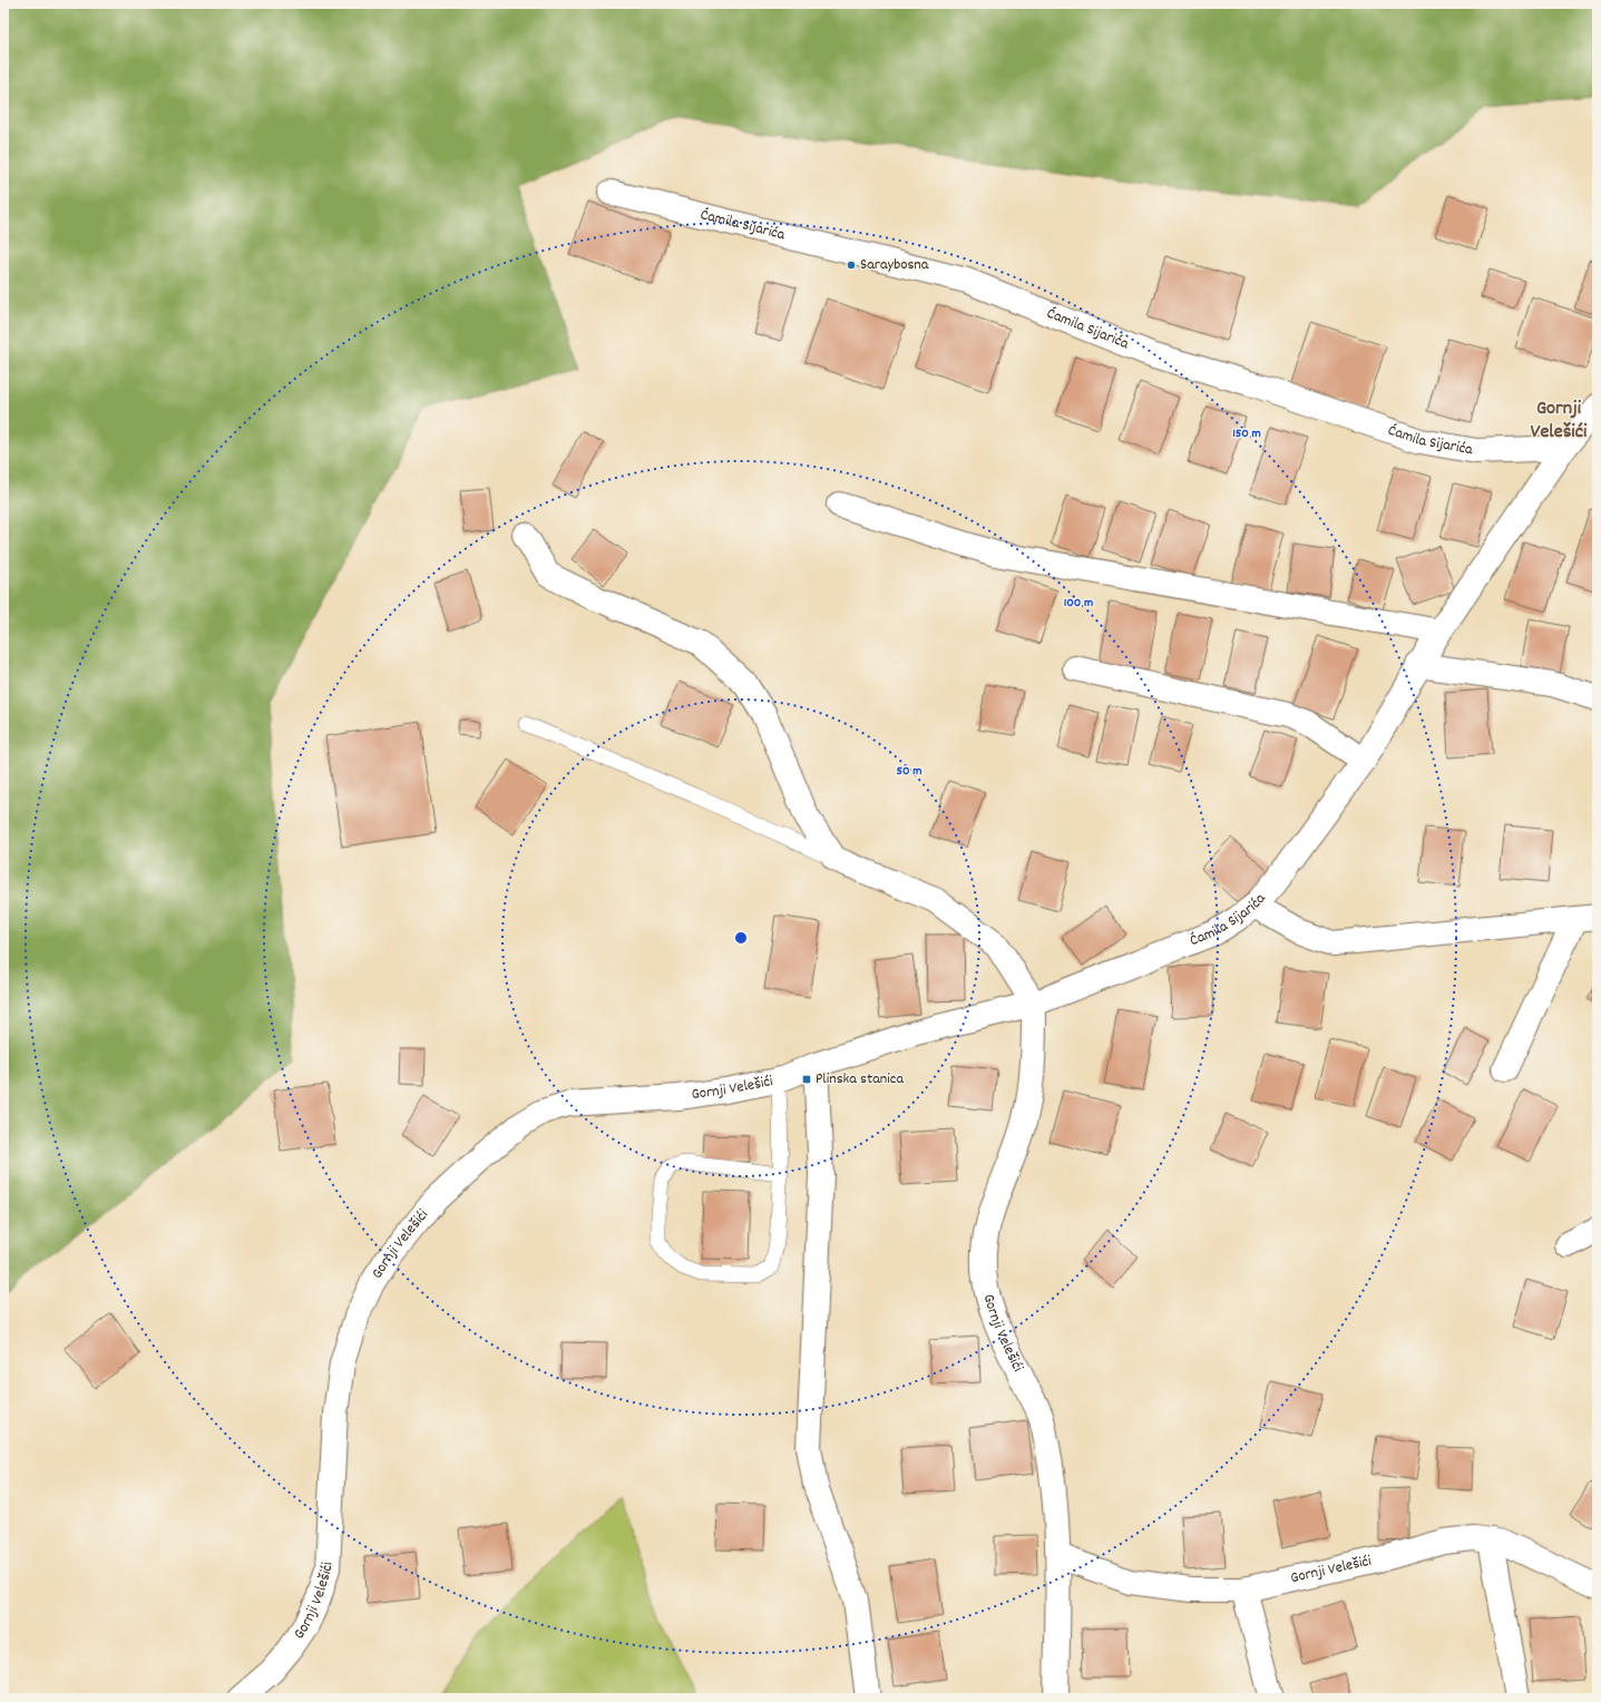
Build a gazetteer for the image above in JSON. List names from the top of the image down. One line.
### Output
{"streets":{"street":["Ćamila Sijarića","Gornji Velešići"]},"crossings":[["Ćamila Sijarića","Gornji Velešići"]],"districts":["Gornji Velešići"],"places":{"other":["Saraybosna"],"transit":["Plinska stanica"]},"rings":["150 m","100 m","50 m"]}
